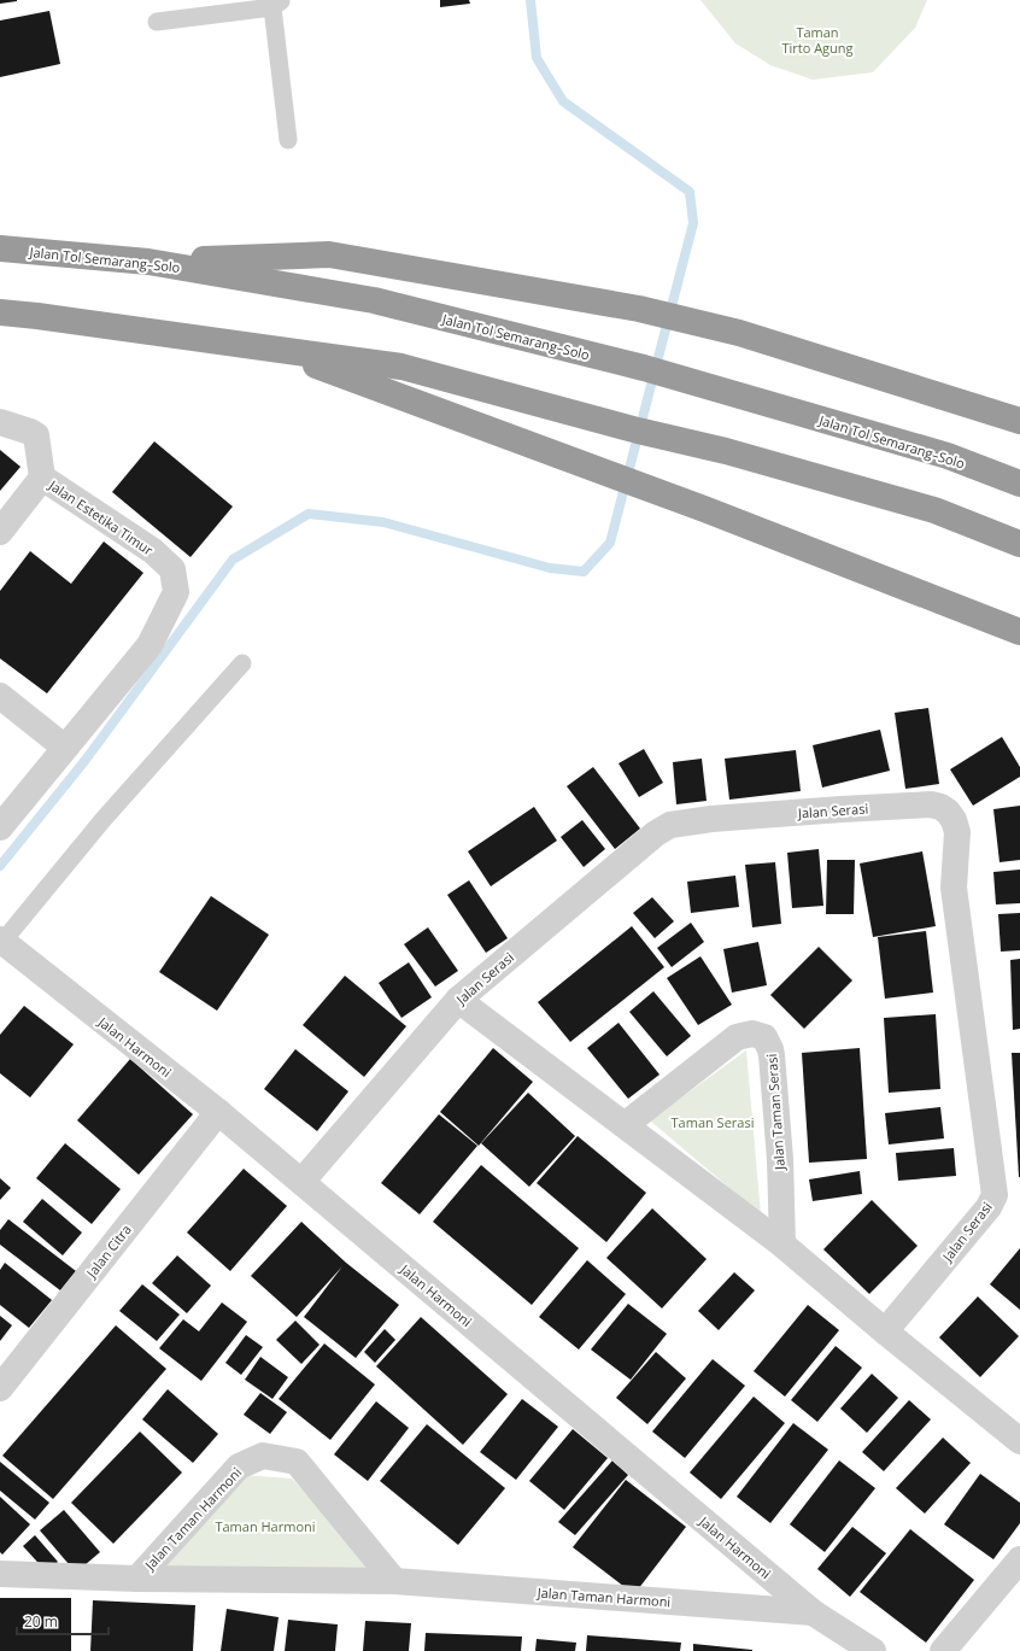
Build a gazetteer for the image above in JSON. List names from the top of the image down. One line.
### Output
{"streets":{"highway":["Jalan Tol Semarang–Solo"],"street":["Jalan Estetika Timur","Jalan Serasi","Jalan Harmoni","Jalan Taman Serasi","Jalan Citra","Jalan Taman Harmoni"]},"crossings":[["Jalan Serasi","Jalan Harmoni"],["Jalan Harmoni","Jalan Citra"],["Jalan Harmoni","Jalan Taman Harmoni"]],"parks":["Taman Tirto Agung","Taman Serasi","Taman Harmoni"],"scale_bar":"20 m"}
